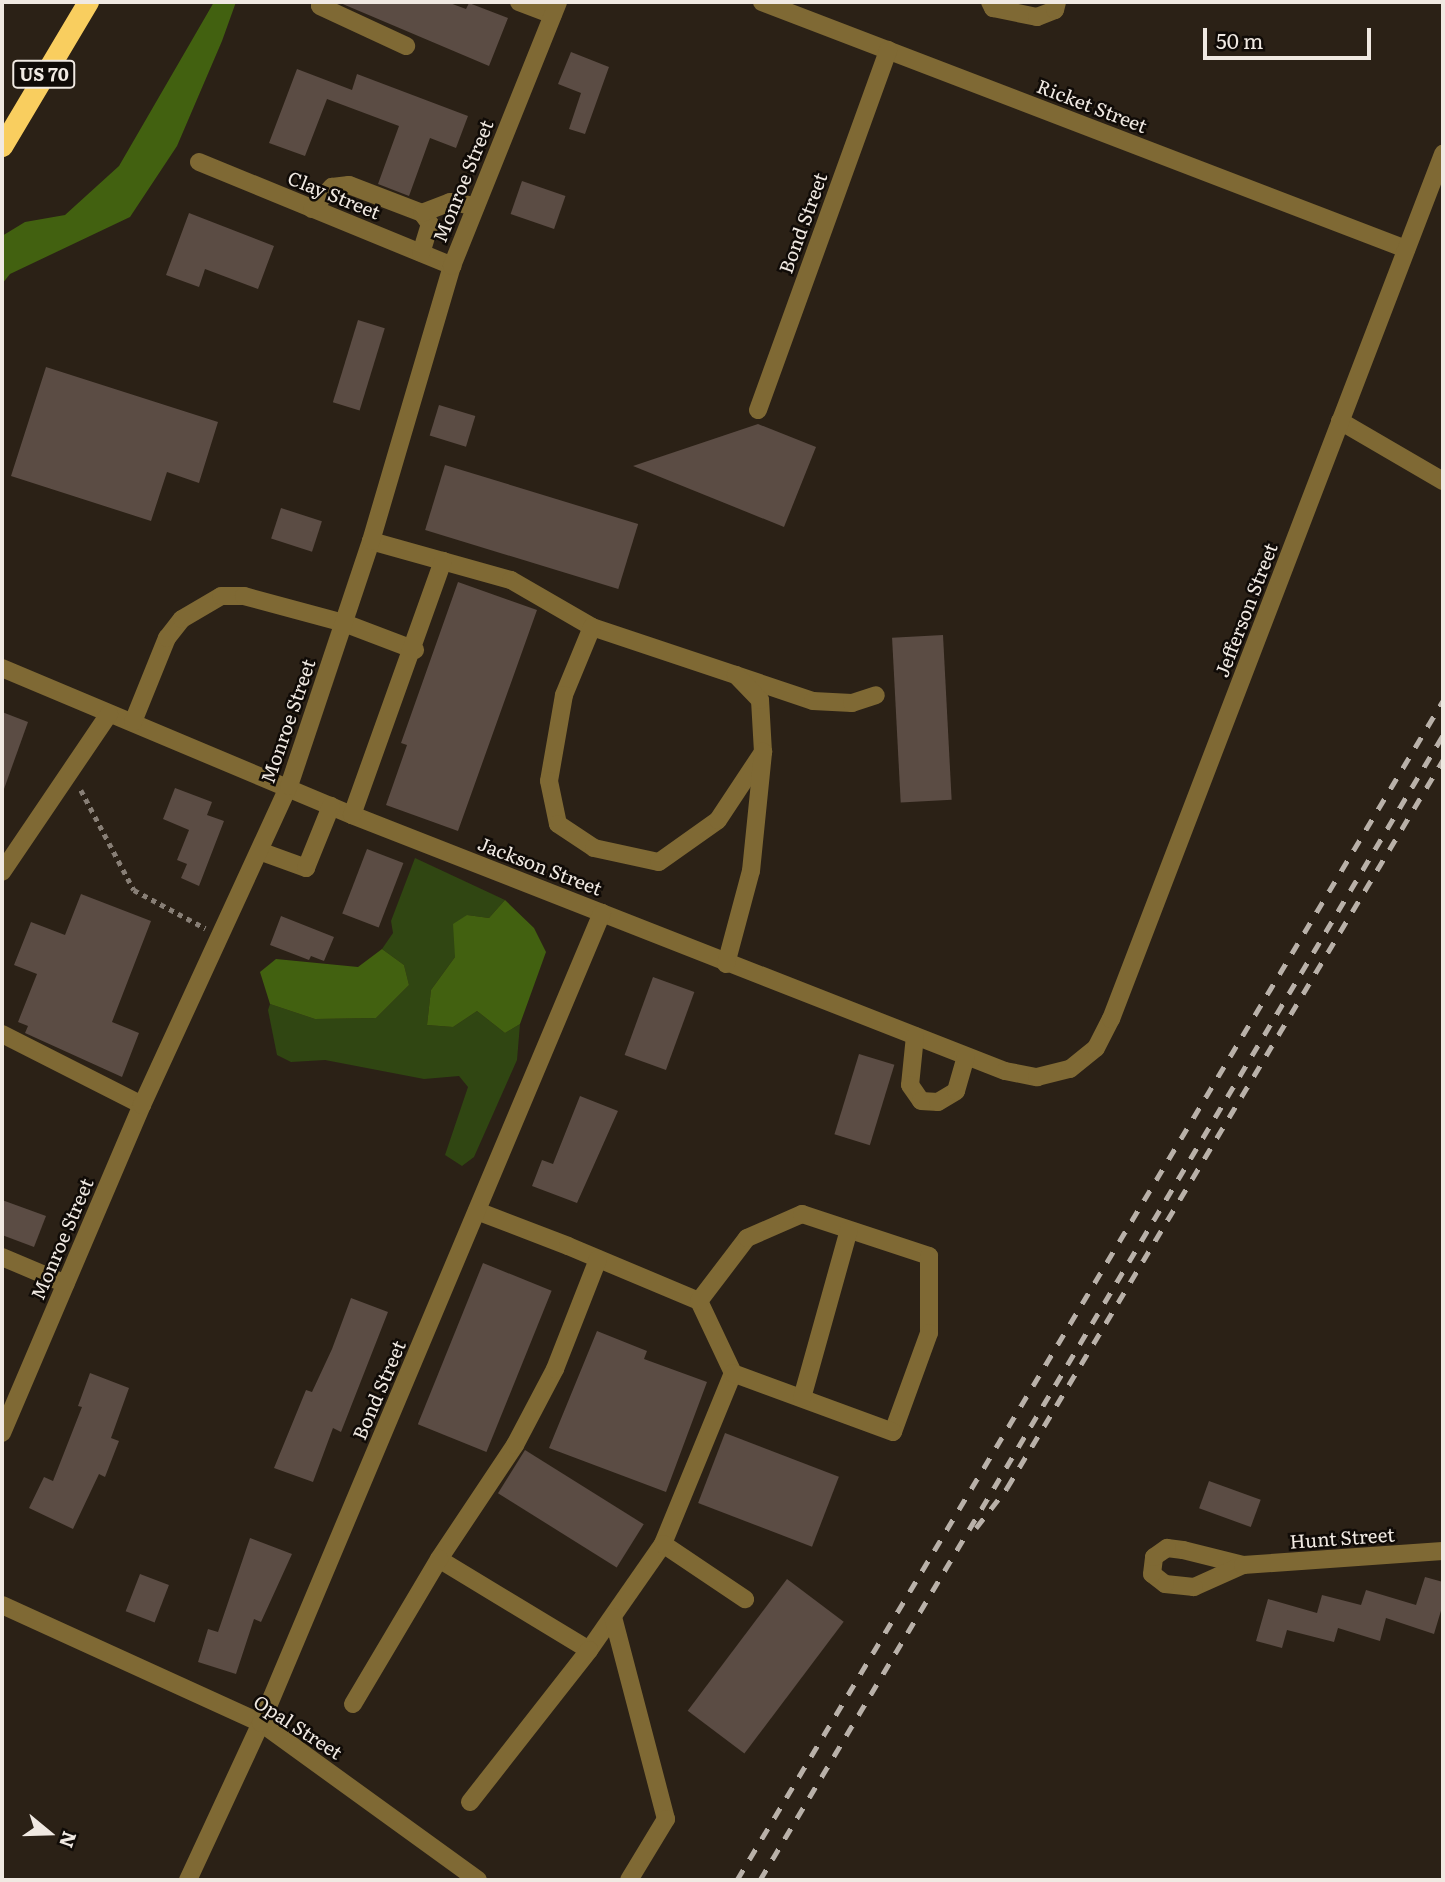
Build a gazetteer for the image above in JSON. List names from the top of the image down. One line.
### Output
{"streets":{"highway":["US 70"],"street":["Ricket Street","Monroe Street","Clay Street","Bond Street","Jefferson Street","Jackson Street","Hunt Street","Opal Street"]},"crossings":[["Ricket Street","Bond Street"],["Ricket Street","Jefferson Street"],["Monroe Street","Clay Street"],["Monroe Street","Jackson Street"],["Bond Street","Jackson Street"],["Bond Street","Opal Street"],["Jefferson Street","Jackson Street"]],"scale_bar":"50 m","north":"right"}
